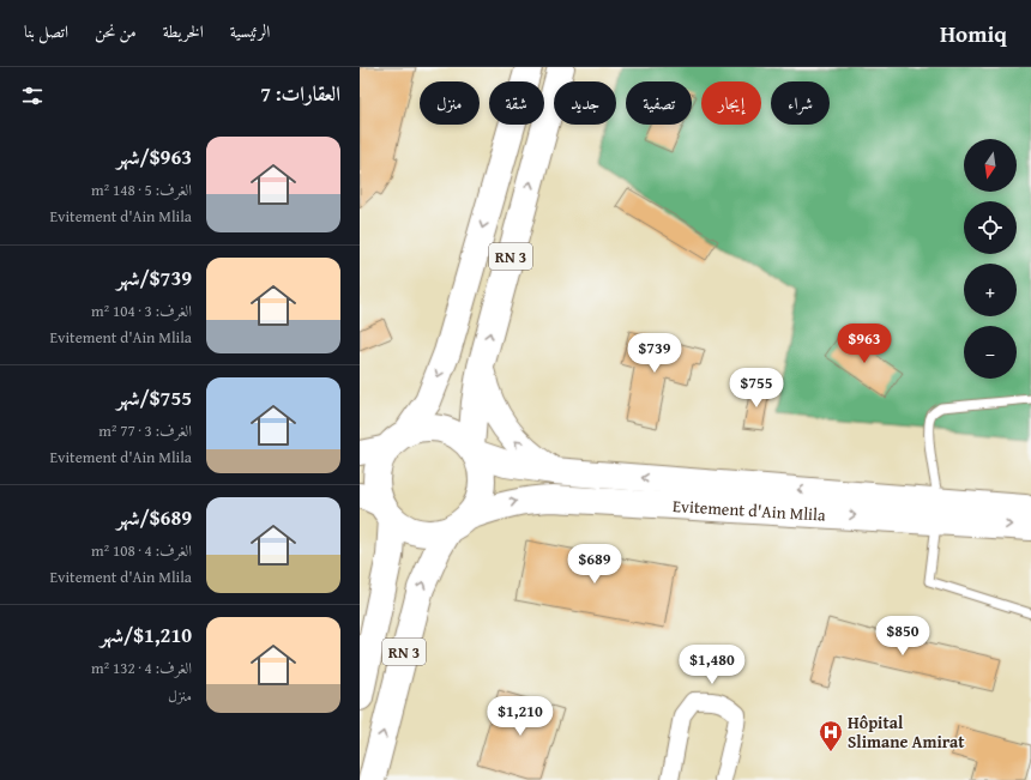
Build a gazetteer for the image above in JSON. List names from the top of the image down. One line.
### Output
{"streets":{"highway":["RN 3","Evitement d'Ain Mlila"]},"crossings":[["RN 3","Evitement d'Ain Mlila"]],"places":{"hospital":["Hôpital Slimane Amirat"]},"north":"bottom","page":{"header":"Homiq","nav":["الرئيسية","الخريطة","من نحن","اتصل بنا"],"heading":"العقارات: 7","chip":["شراء","إيجار","تصفية","جديد","شقة","منزل"],"list":[{"name":"$963/شهر","note":"الغرف: 5 · 148 m² · Evitement d'Ain Mlila"},{"name":"$739/شهر","note":"الغرف: 3 · 104 m² · Evitement d'Ain Mlila"},{"name":"$755/شهر","note":"الغرف: 3 · 77 m² · Evitement d'Ain Mlila"},{"name":"$689/شهر","note":"الغرف: 4 · 108 m² · Evitement d'Ain Mlila"},{"name":"$1,210/شهر","note":"الغرف: 4 · 132 m² · منزل"}],"map_buttons":["+","−"],"price":["$963","$739","$755","$689","$850","$1,480","$1,210"]}}
